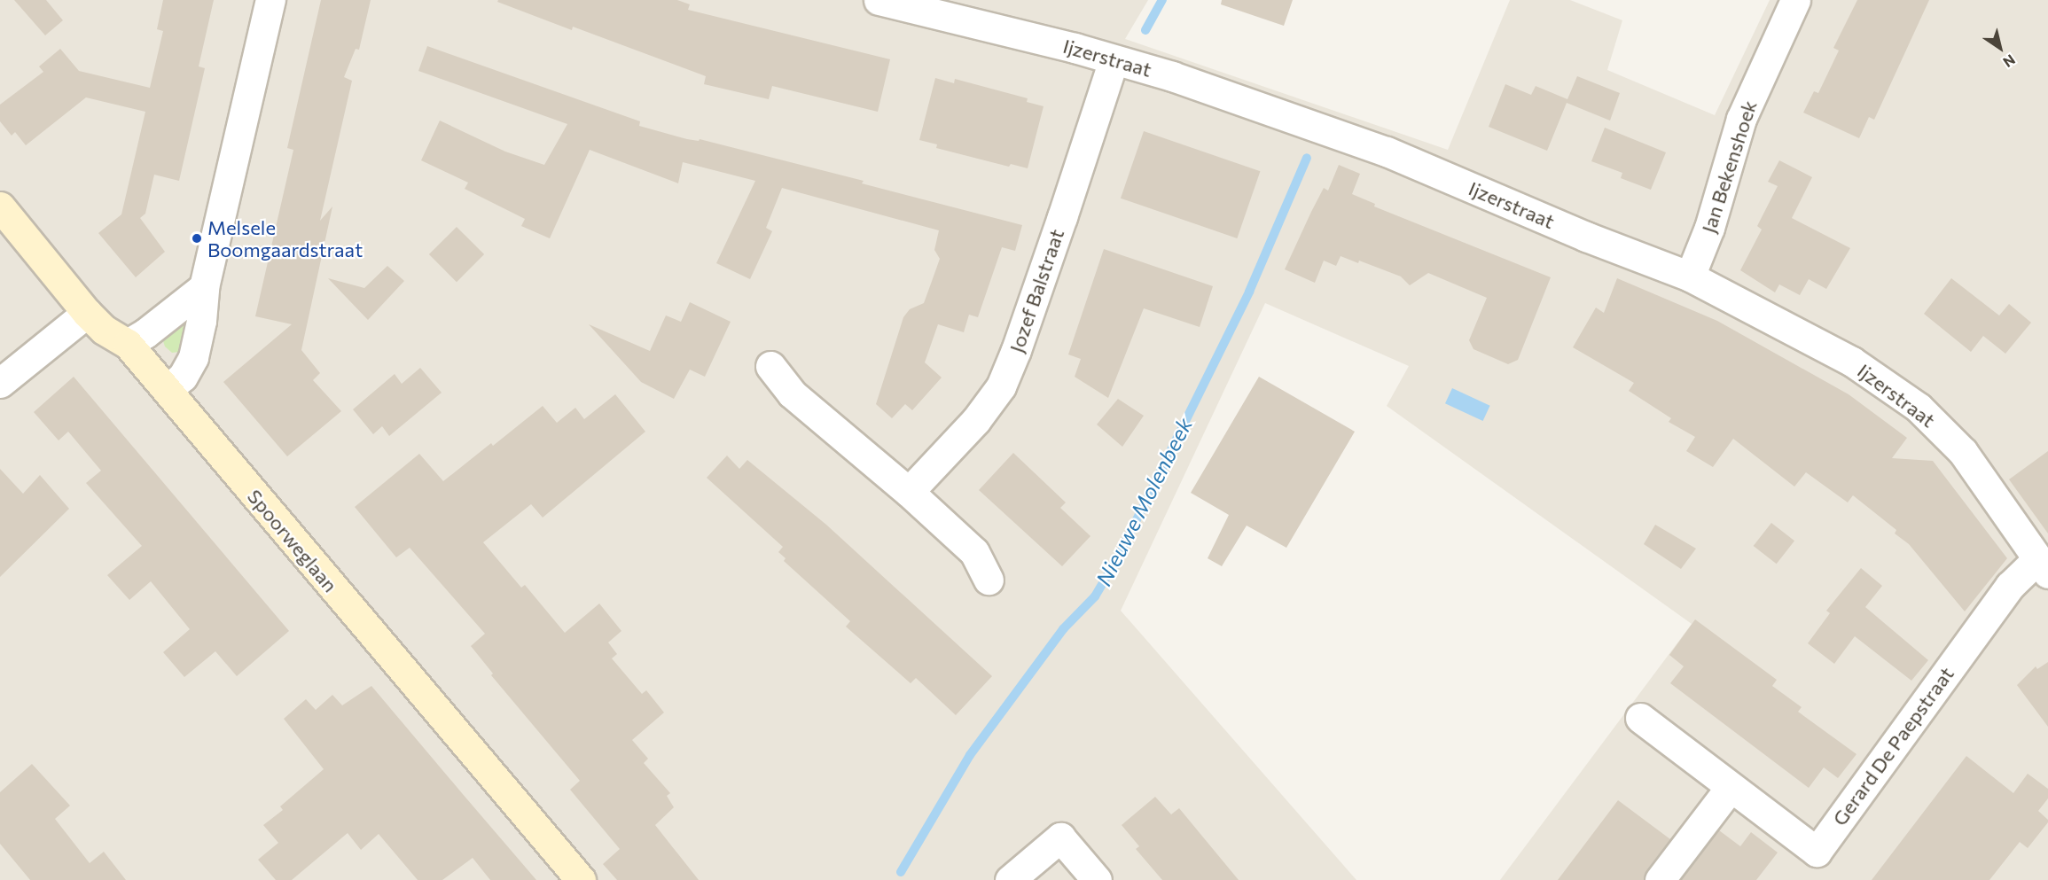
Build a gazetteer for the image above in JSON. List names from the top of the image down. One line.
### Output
{"streets":{"street":["Ijzerstraat","Jan Bekenshoek","Jozef Balstraat","Spoorweglaan","Gerard De Paepstraat"]},"crossings":[["Ijzerstraat","Jan Bekenshoek"],["Ijzerstraat","Jozef Balstraat"],["Ijzerstraat","Gerard De Paepstraat"]],"water":["Nieuwe Molenbeek"],"places":["Melsele Boomgaardstraat"],"north":"bottom right"}
